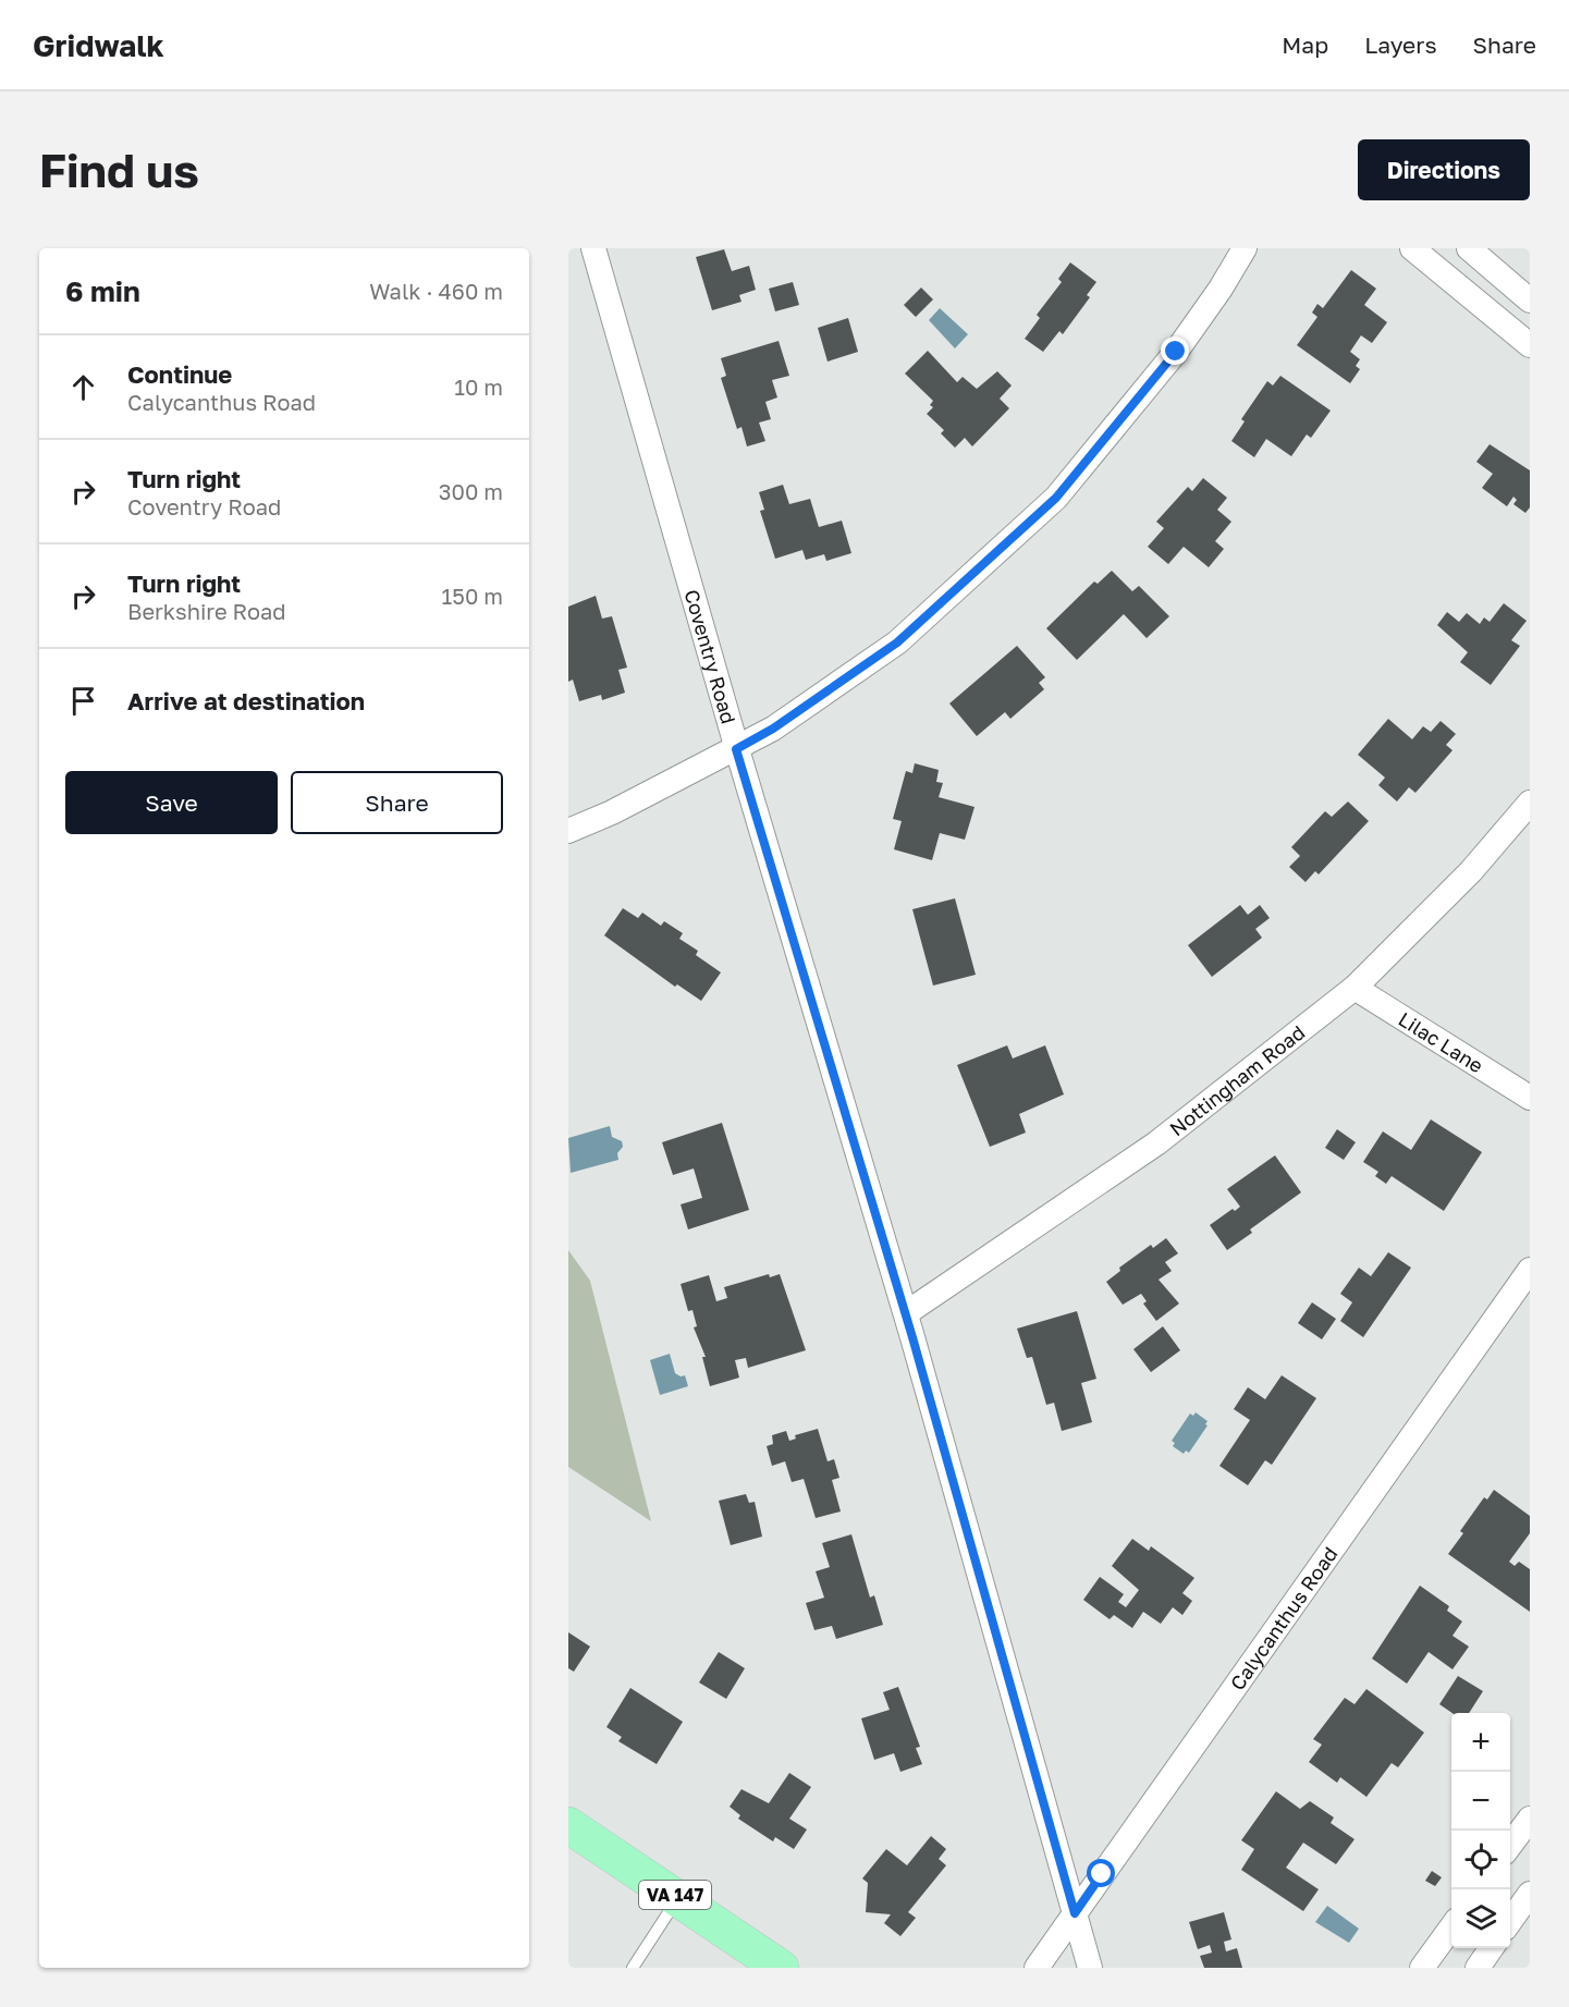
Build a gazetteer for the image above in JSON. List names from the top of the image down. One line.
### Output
{"streets":{"main road":["VA 147"],"street":["Coventry Road","Lilac Lane","Nottingham Road","Calycanthus Road"]},"crossings":[["Coventry Road","Nottingham Road"],["Coventry Road","Calycanthus Road"],["Lilac Lane","Nottingham Road"]],"page":{"header":"Gridwalk","nav":["Map","Layers","Share"],"buttons":["Directions",["Save","Share"]],"title":"Find us","heading":["6 min","Walk · 460 m"],"list":[["Continue","Calycanthus Road","10 m"],["Turn right","Coventry Road","300 m"],["Turn right","Berkshire Road","150 m"],"Arrive at destination"],"map_buttons":["+","−"]}}
